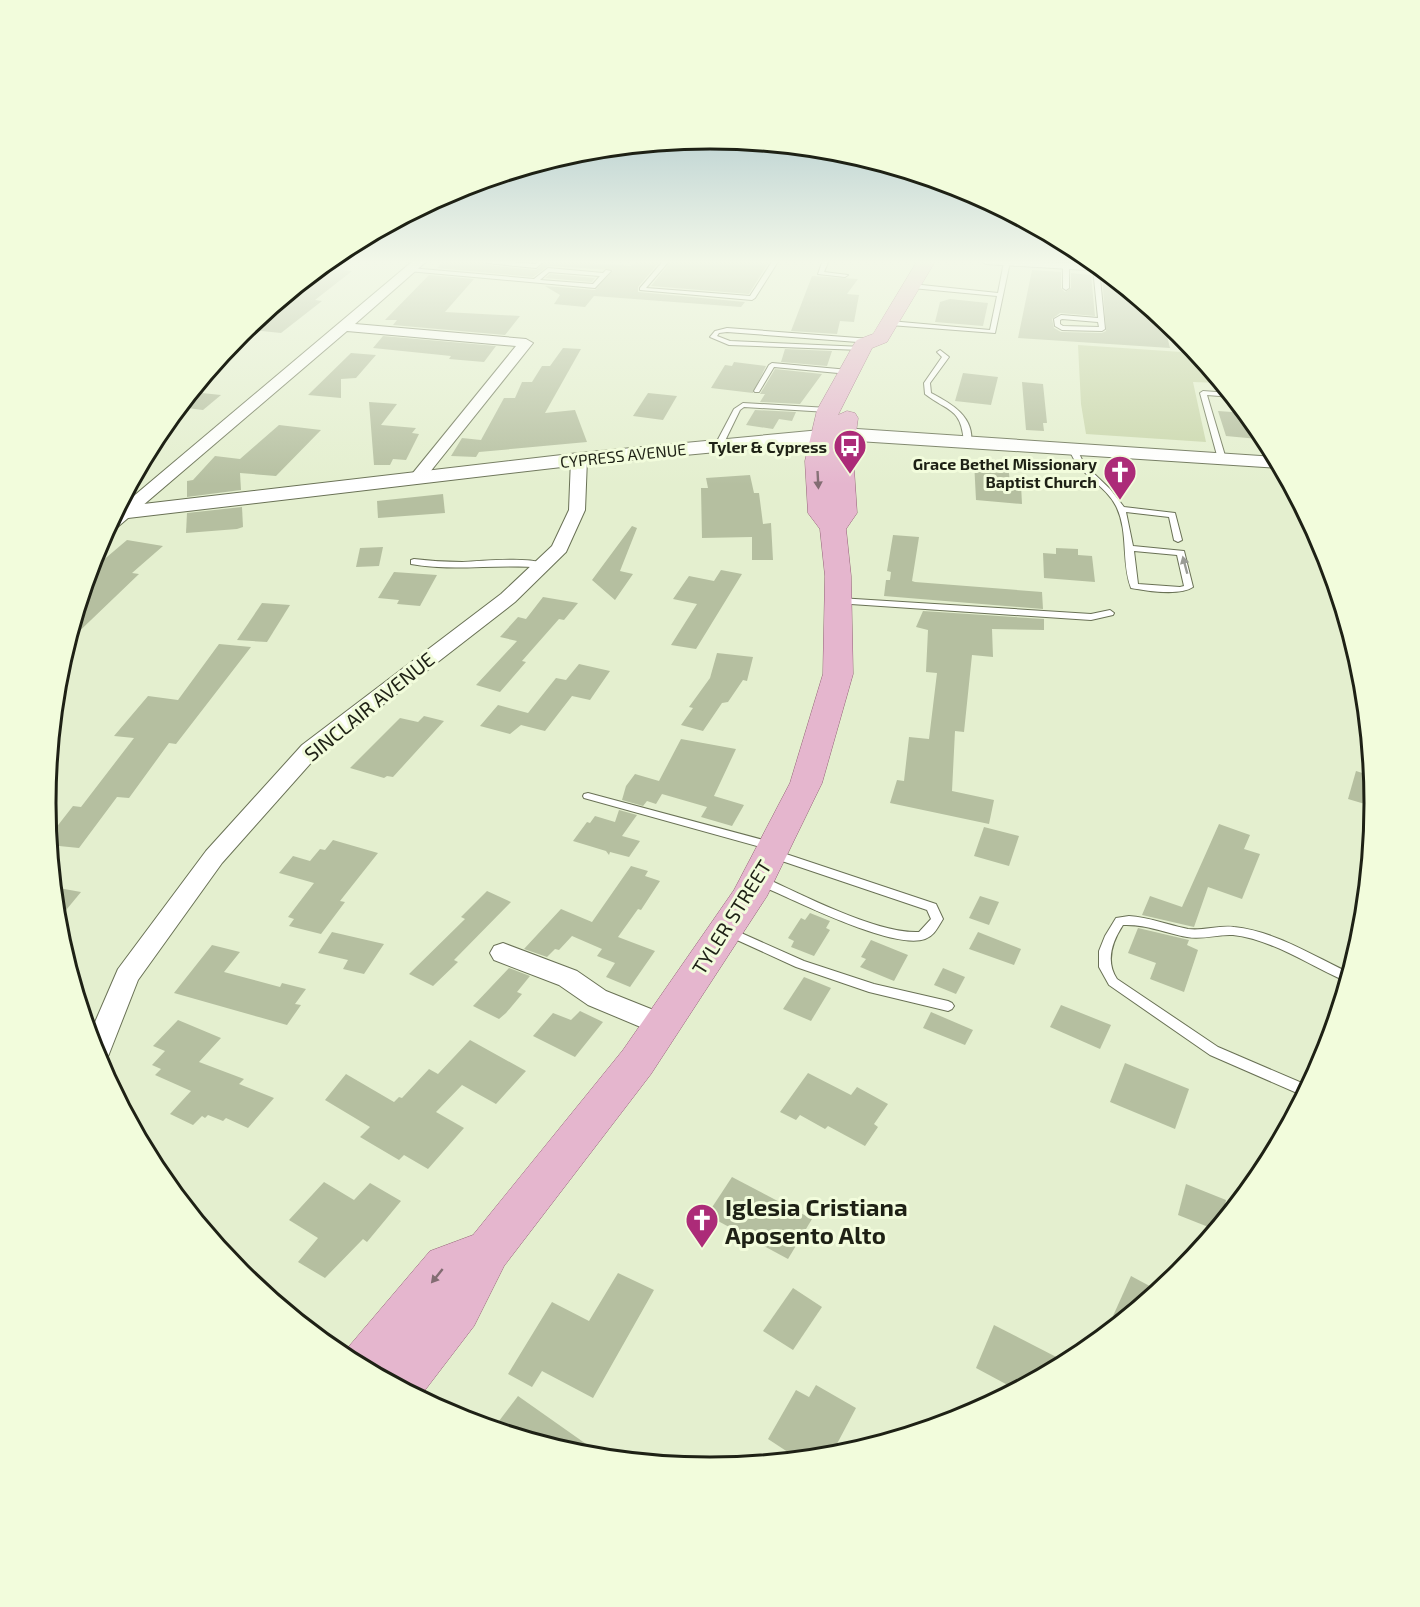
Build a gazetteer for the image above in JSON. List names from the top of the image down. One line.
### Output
{"streets":{"main road":["TYLER STREET"],"street":["CYPRESS AVENUE","SINCLAIR AVENUE"]},"crossings":[["CYPRESS AVENUE","SINCLAIR AVENUE"],["CYPRESS AVENUE","TYLER STREET"]],"places":{"bus stop":["Tyler & Cypress"],"church":["Grace Bethel Missionary Baptist Church","Iglesia Cristiana Aposento Alto"]}}
